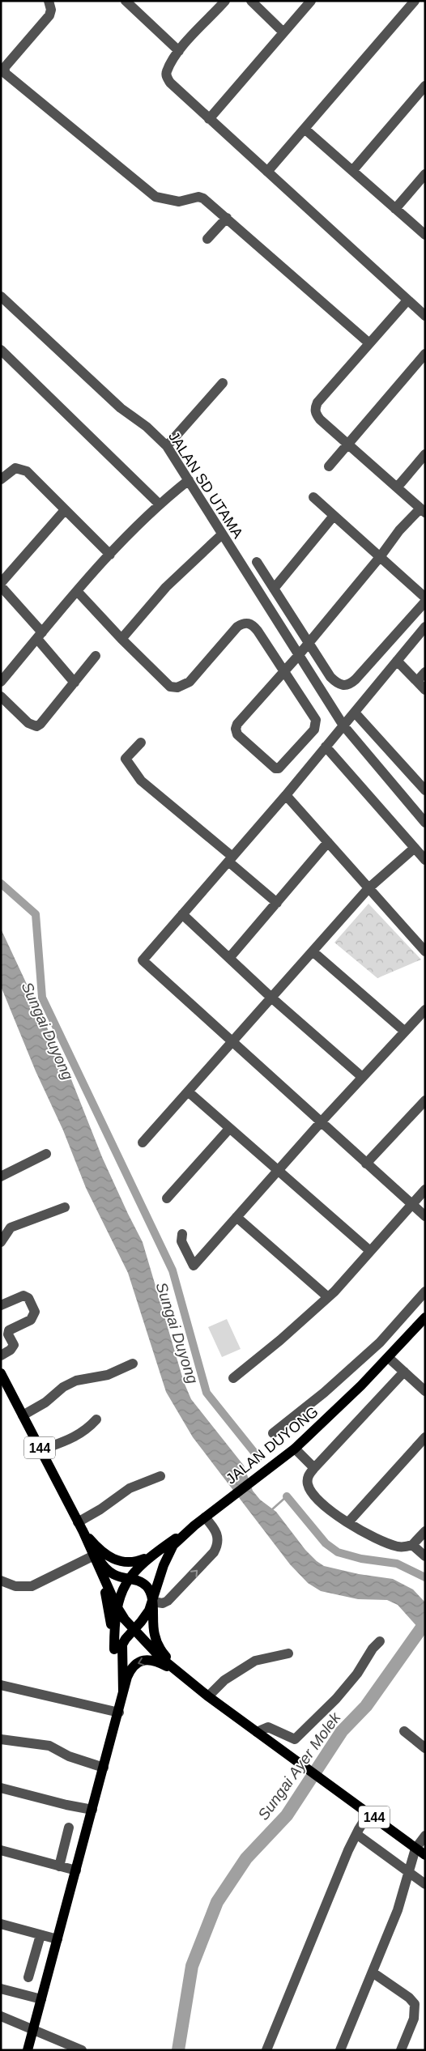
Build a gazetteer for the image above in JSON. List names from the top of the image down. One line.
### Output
{"streets":{"main road":["JALAN DUYONG","144"],"street":["JALAN SD UTAMA"]},"crossings":[["JALAN DUYONG","144"]],"water":["Sungai Duyong","Sungai Ayer Molek"]}
